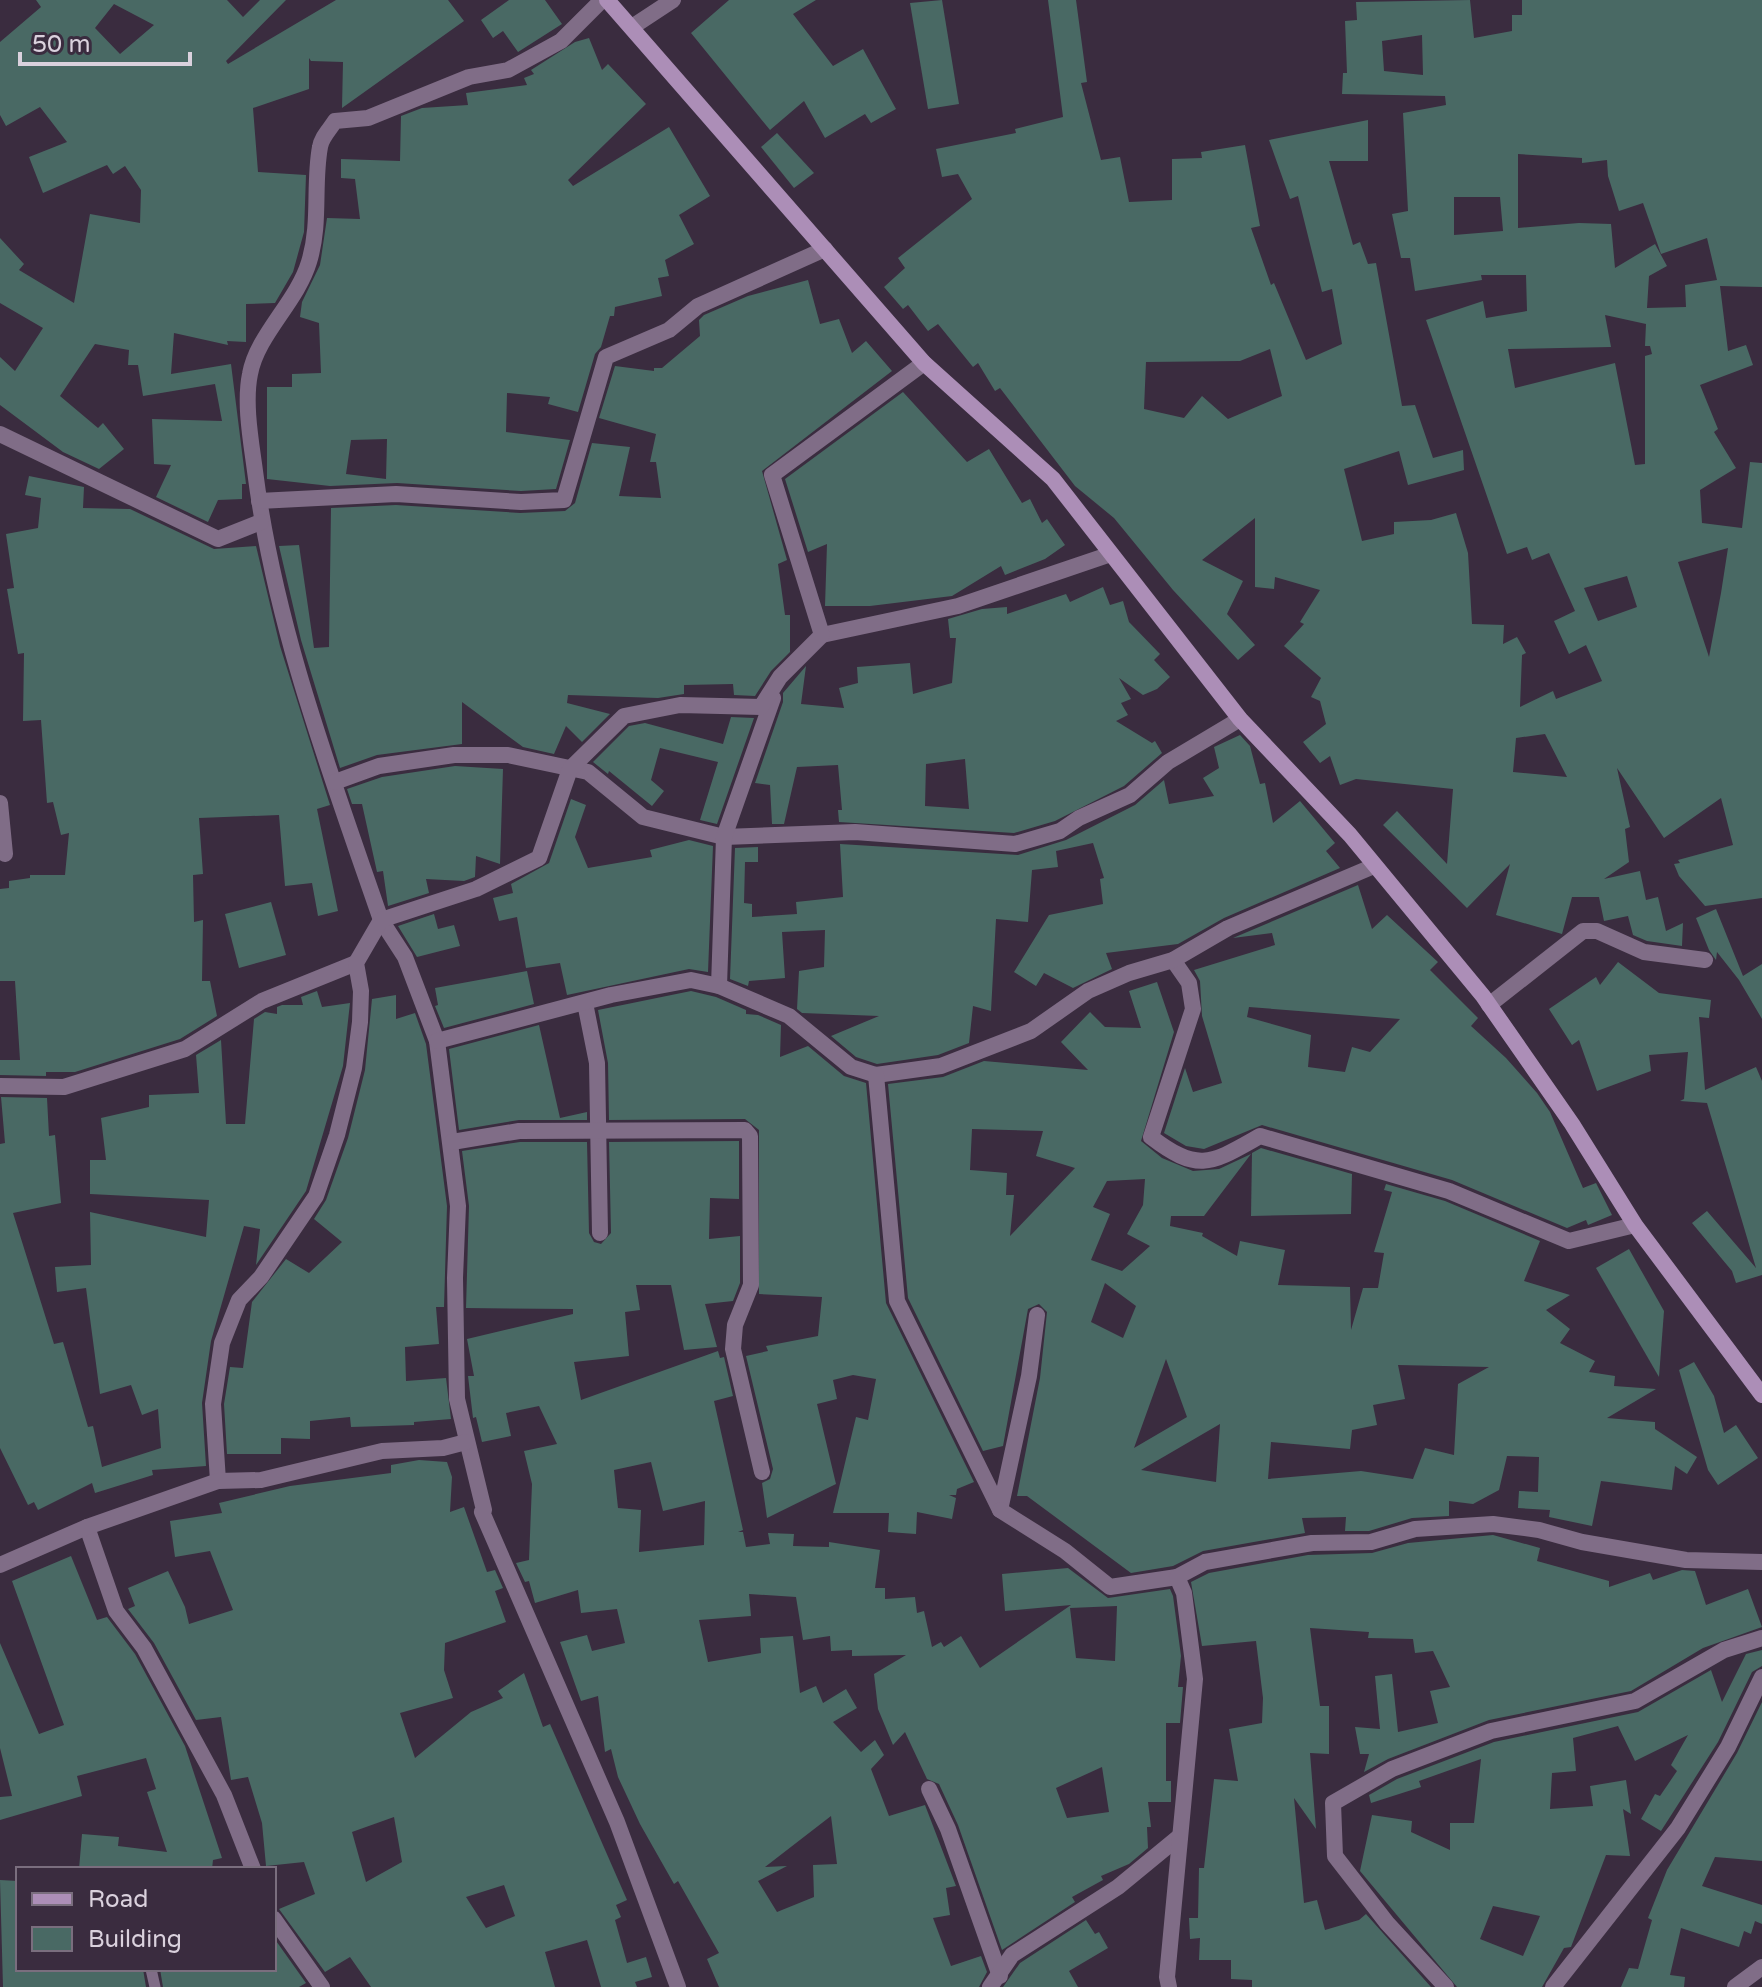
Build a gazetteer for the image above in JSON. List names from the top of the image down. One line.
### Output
{"legend":["Road","Building"],"scale_bar":"50 m"}
